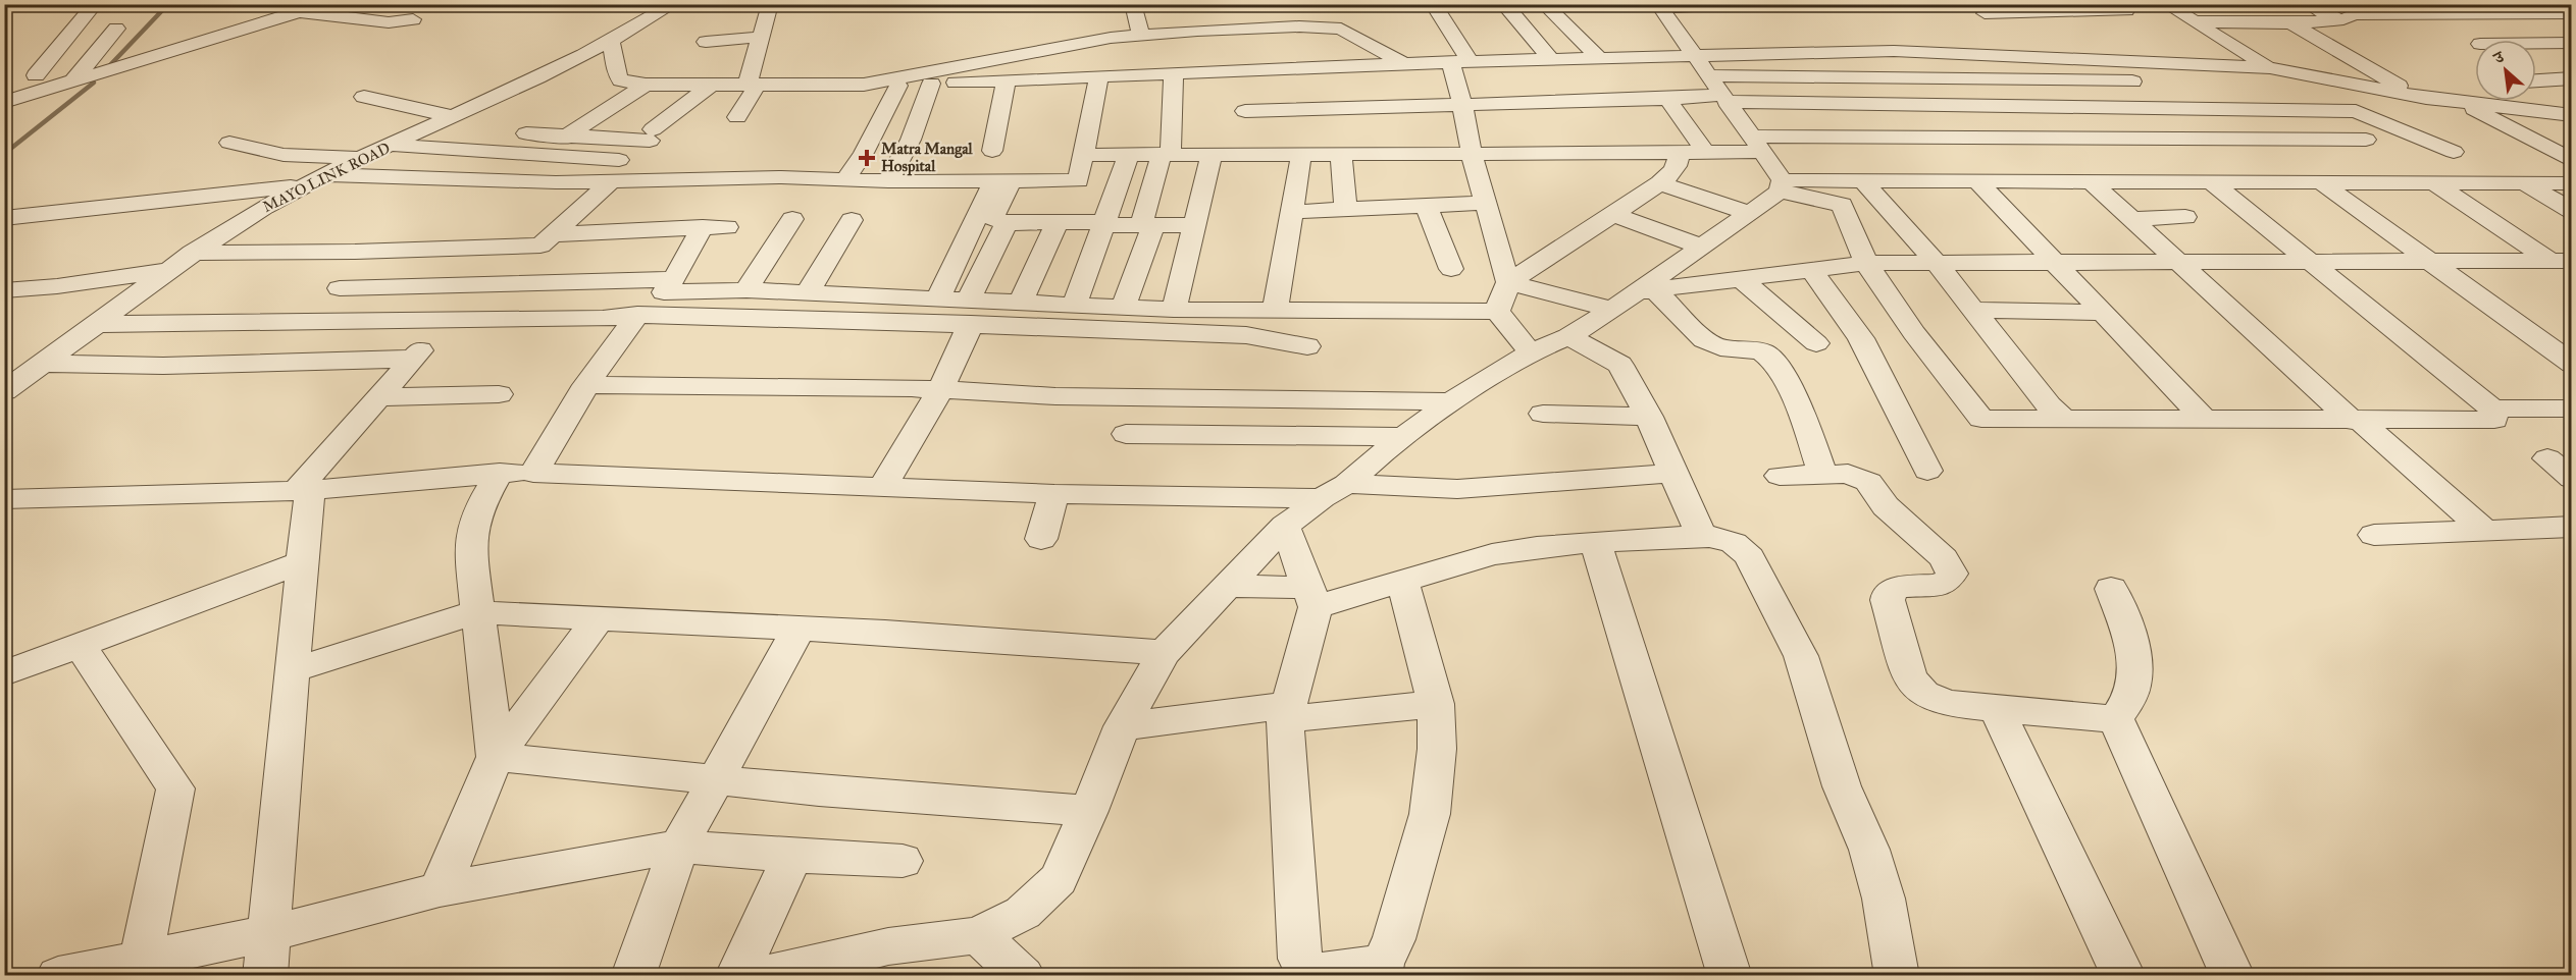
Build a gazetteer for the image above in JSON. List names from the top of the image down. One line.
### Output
{"streets":{"street":["MAYO LINK ROAD"]},"places":{"health":["Matra Mangal Hospital"]},"north":"top left"}
